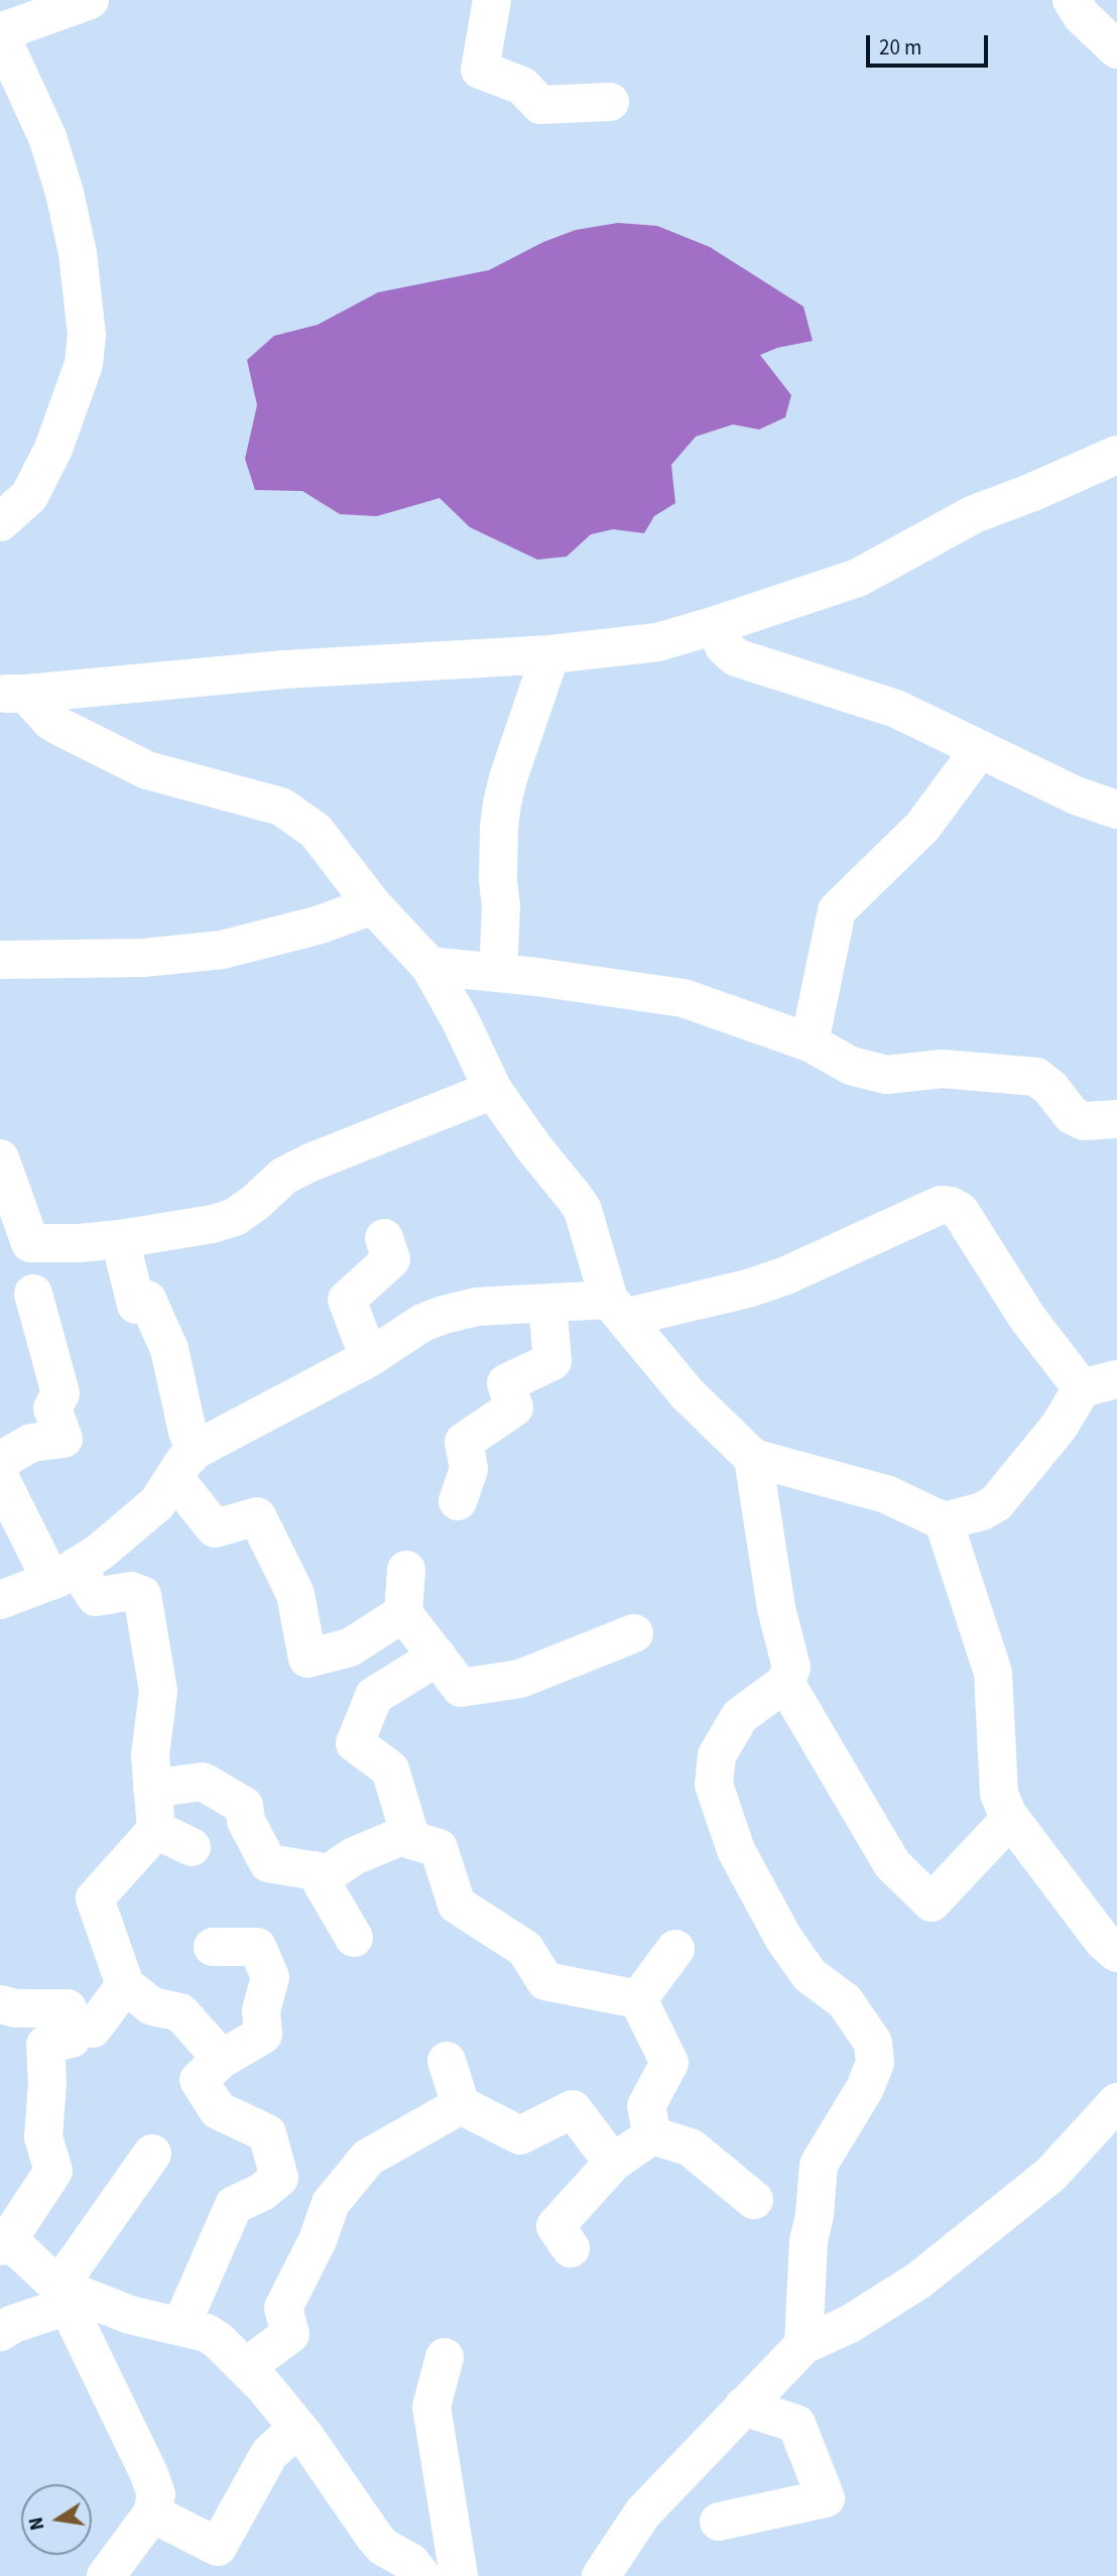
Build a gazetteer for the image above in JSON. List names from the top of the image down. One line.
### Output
{"scale_bar":"20 m","north":"left"}
